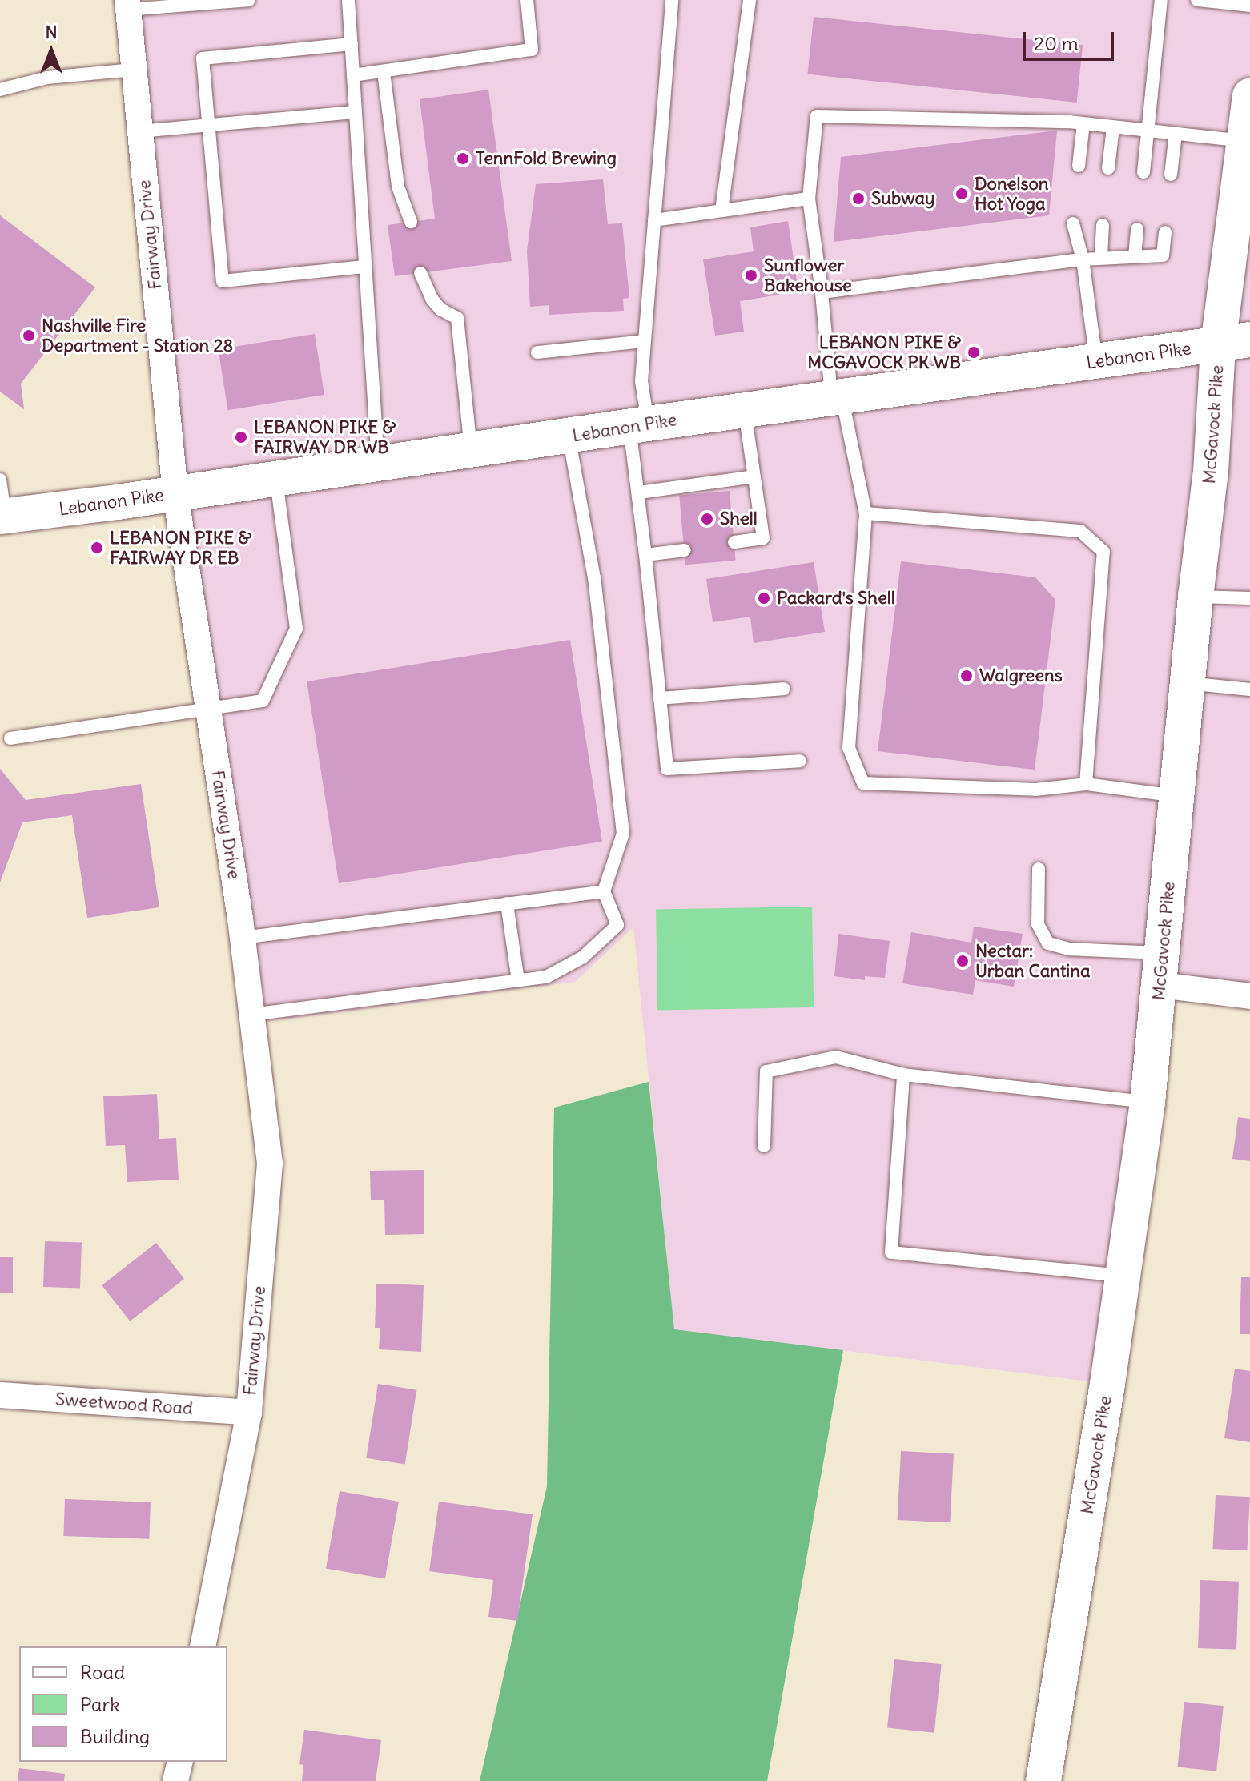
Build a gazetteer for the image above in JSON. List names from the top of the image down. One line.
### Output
{"streets":{"main road":["Lebanon Pike","McGavock Pike"],"street":["Fairway Drive","Sweetwood Road"]},"crossings":[["Fairway Drive","Lebanon Pike"],["Fairway Drive","Sweetwood Road"],["Lebanon Pike","McGavock Pike"]],"places":["TennFold Brewing","Donelson Hot Yoga","Subway","Sunflower Bakehouse","Nashville Fire Department - Station 28","LEBANON PIKE & MCGAVOCK PK WB","LEBANON PIKE & FAIRWAY DR WB","Shell","LEBANON PIKE & FAIRWAY DR EB","Packard's Shell","Walgreens","Nectar: Urban Cantina"],"legend":["Road","Park","Building"],"scale_bar":"20 m","north":"top"}
